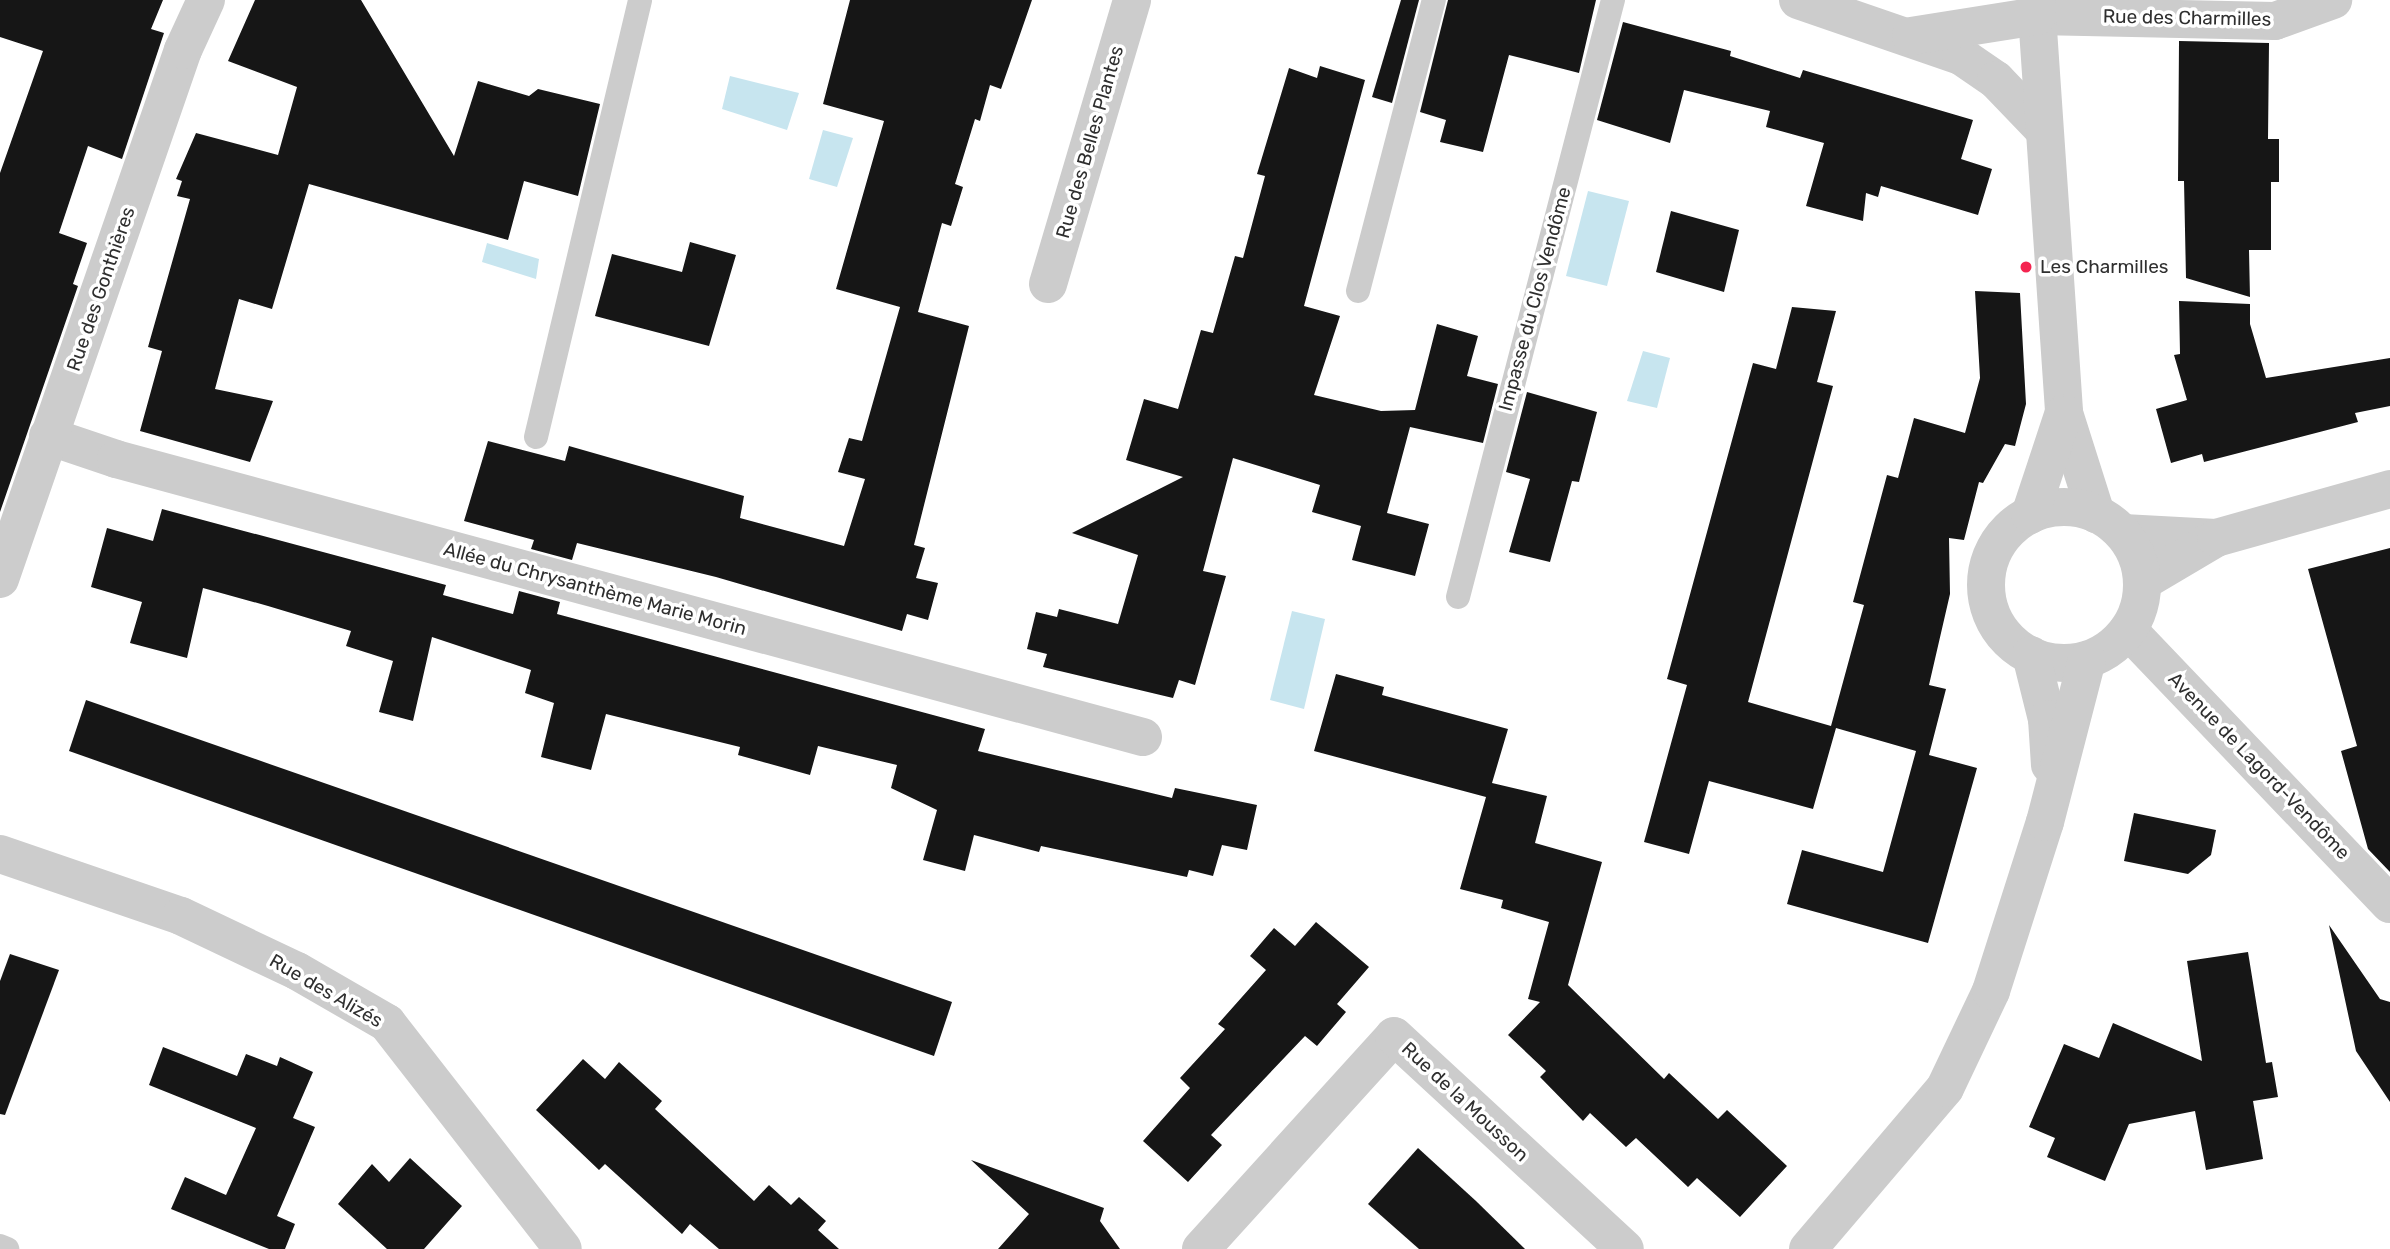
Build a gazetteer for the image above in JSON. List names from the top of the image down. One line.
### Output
{"streets":{"street":["Rue des Charmilles","Rue des Belles Plantes","Rue des Gonthières","Allée du Chrysanthème Marie Morin","Avenue de Lagord-Vendôme","Rue des Alizés","Rue de la Mousson"],"lane":["Impasse du Clos Vendôme"]},"crossings":[["Rue des Gonthières","Allée du Chrysanthème Marie Morin"]],"places":["Les Charmilles"]}
